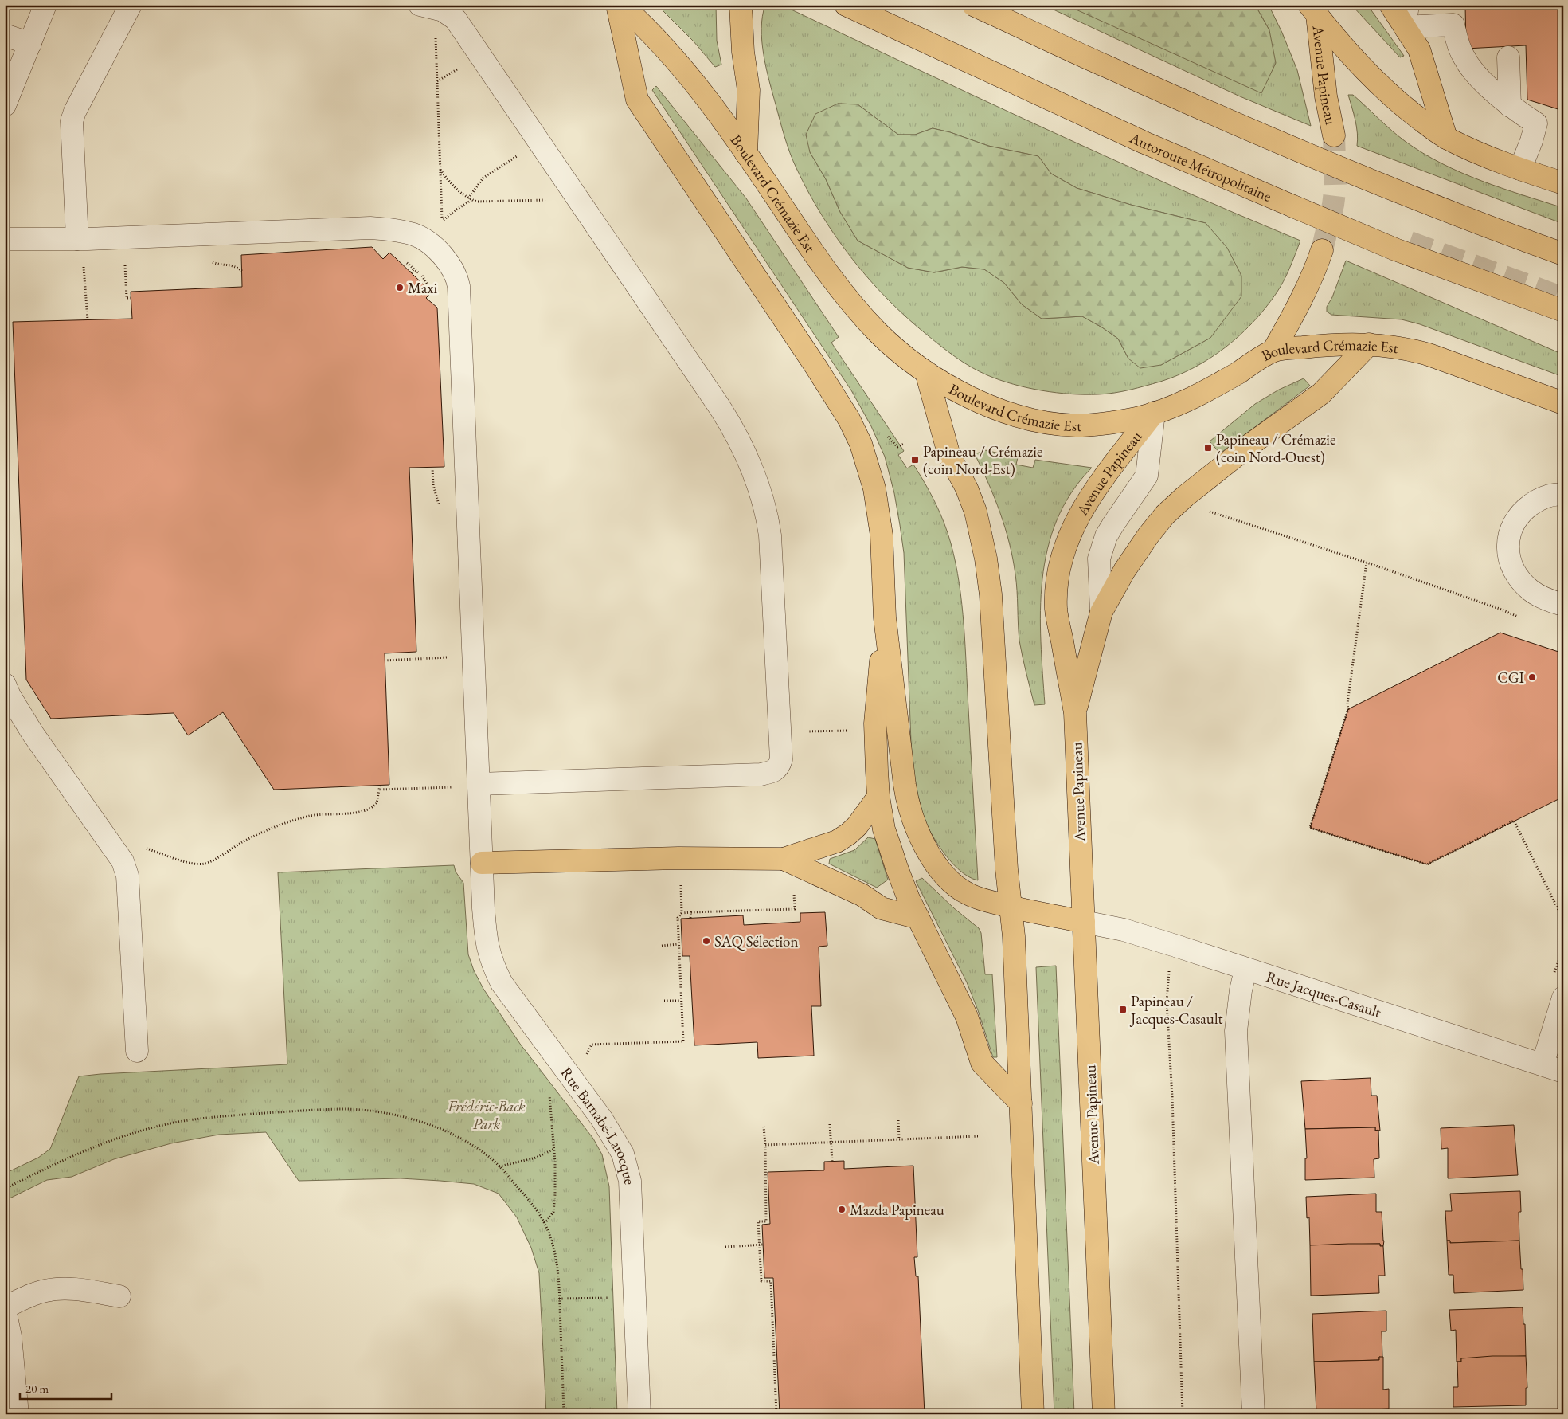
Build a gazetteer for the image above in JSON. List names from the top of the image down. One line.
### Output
{"streets":{"main road":["Avenue Papineau","Autoroute Métropolitaine","Boulevard Crémazie Est"],"street":["Rue Jacques-Casault","Rue Barnabé-Larocque"]},"crossings":[["Avenue Papineau","Boulevard Crémazie Est"],["Avenue Papineau","Rue Jacques-Casault"]],"parks":["Frédéric-Back Park"],"places":{"other":["Maxi","CGI","SAQ Sélection","Mazda Papineau"],"transit":["Papineau / Crémazie (coin Nord-Ouest)","Papineau / Crémazie (coin Nord-Est)","Papineau / Jacques-Casault"]},"scale_bar":"20 m"}
